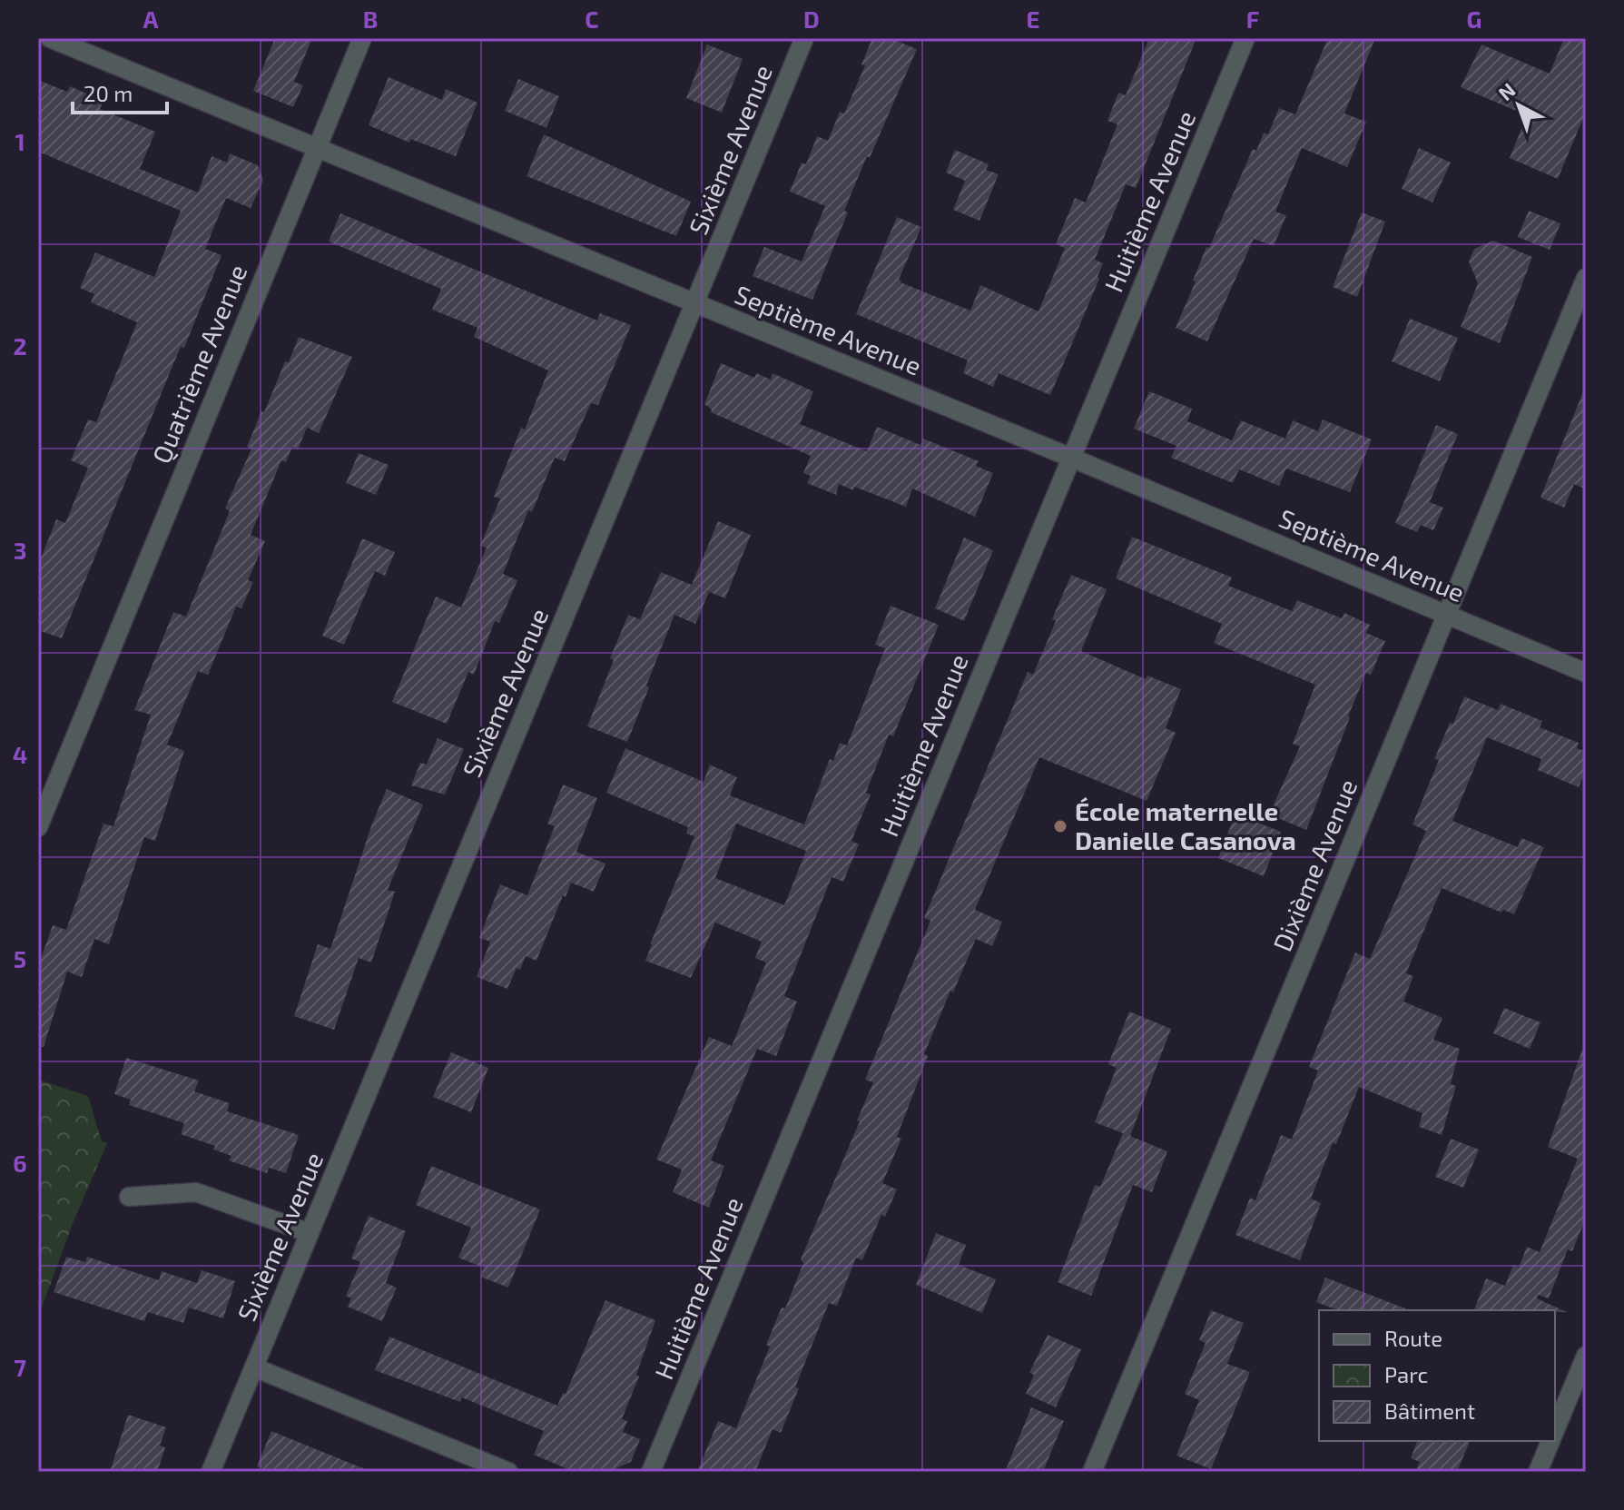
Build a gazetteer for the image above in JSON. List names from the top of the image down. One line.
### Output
{"streets":{"street":["Sixième Avenue","Huitième Avenue","Septième Avenue","Quatrième Avenue","Dixième Avenue"]},"crossings":[["Sixième Avenue","Septième Avenue"],["Huitième Avenue","Septième Avenue"],["Septième Avenue","Quatrième Avenue"],["Septième Avenue","Dixième Avenue"]],"places":["École maternelle Danielle Casanova"],"legend":["Route","Parc","Bâtiment"],"scale_bar":"20 m","north":"top left","grid":{"columns":["A","B","C","D","E","F","G"],"rows":["1","2","3","4","5","6","7"]}}
